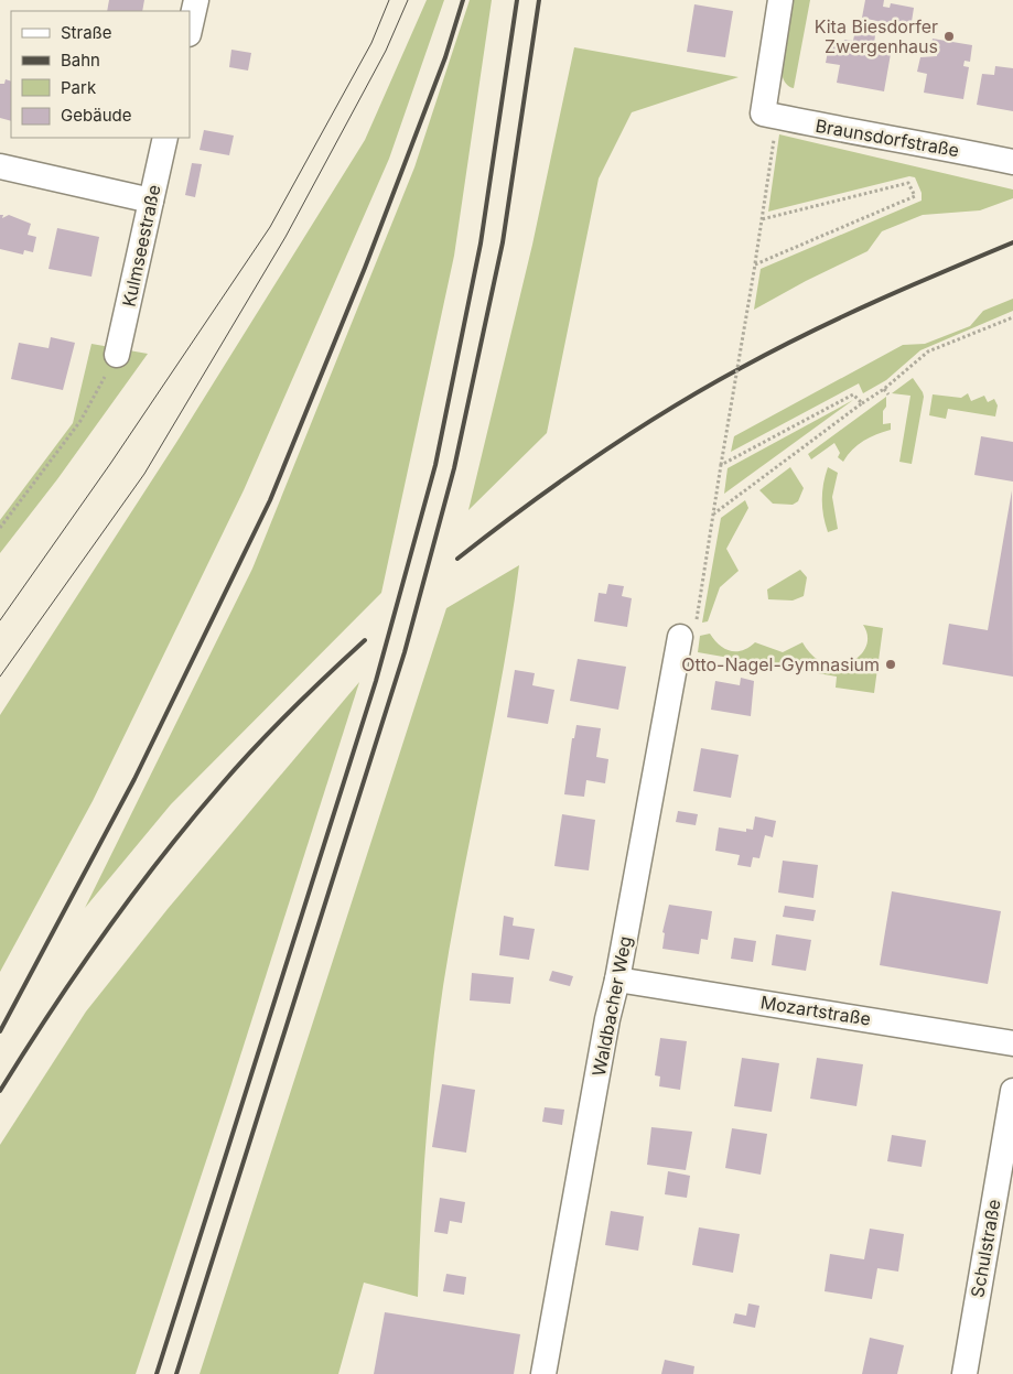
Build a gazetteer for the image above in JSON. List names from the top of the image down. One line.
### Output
{"streets":{"street":["Braunsdorfstraße","Kulmseestraße","Waldbacher Weg","Mozartstraße","Schulstraße"]},"crossings":[["Waldbacher Weg","Mozartstraße"]],"places":["Kita Biesdorfer Zwergenhaus","Otto-Nagel-Gymnasium"],"legend":["Straße","Bahn","Park","Gebäude"]}
